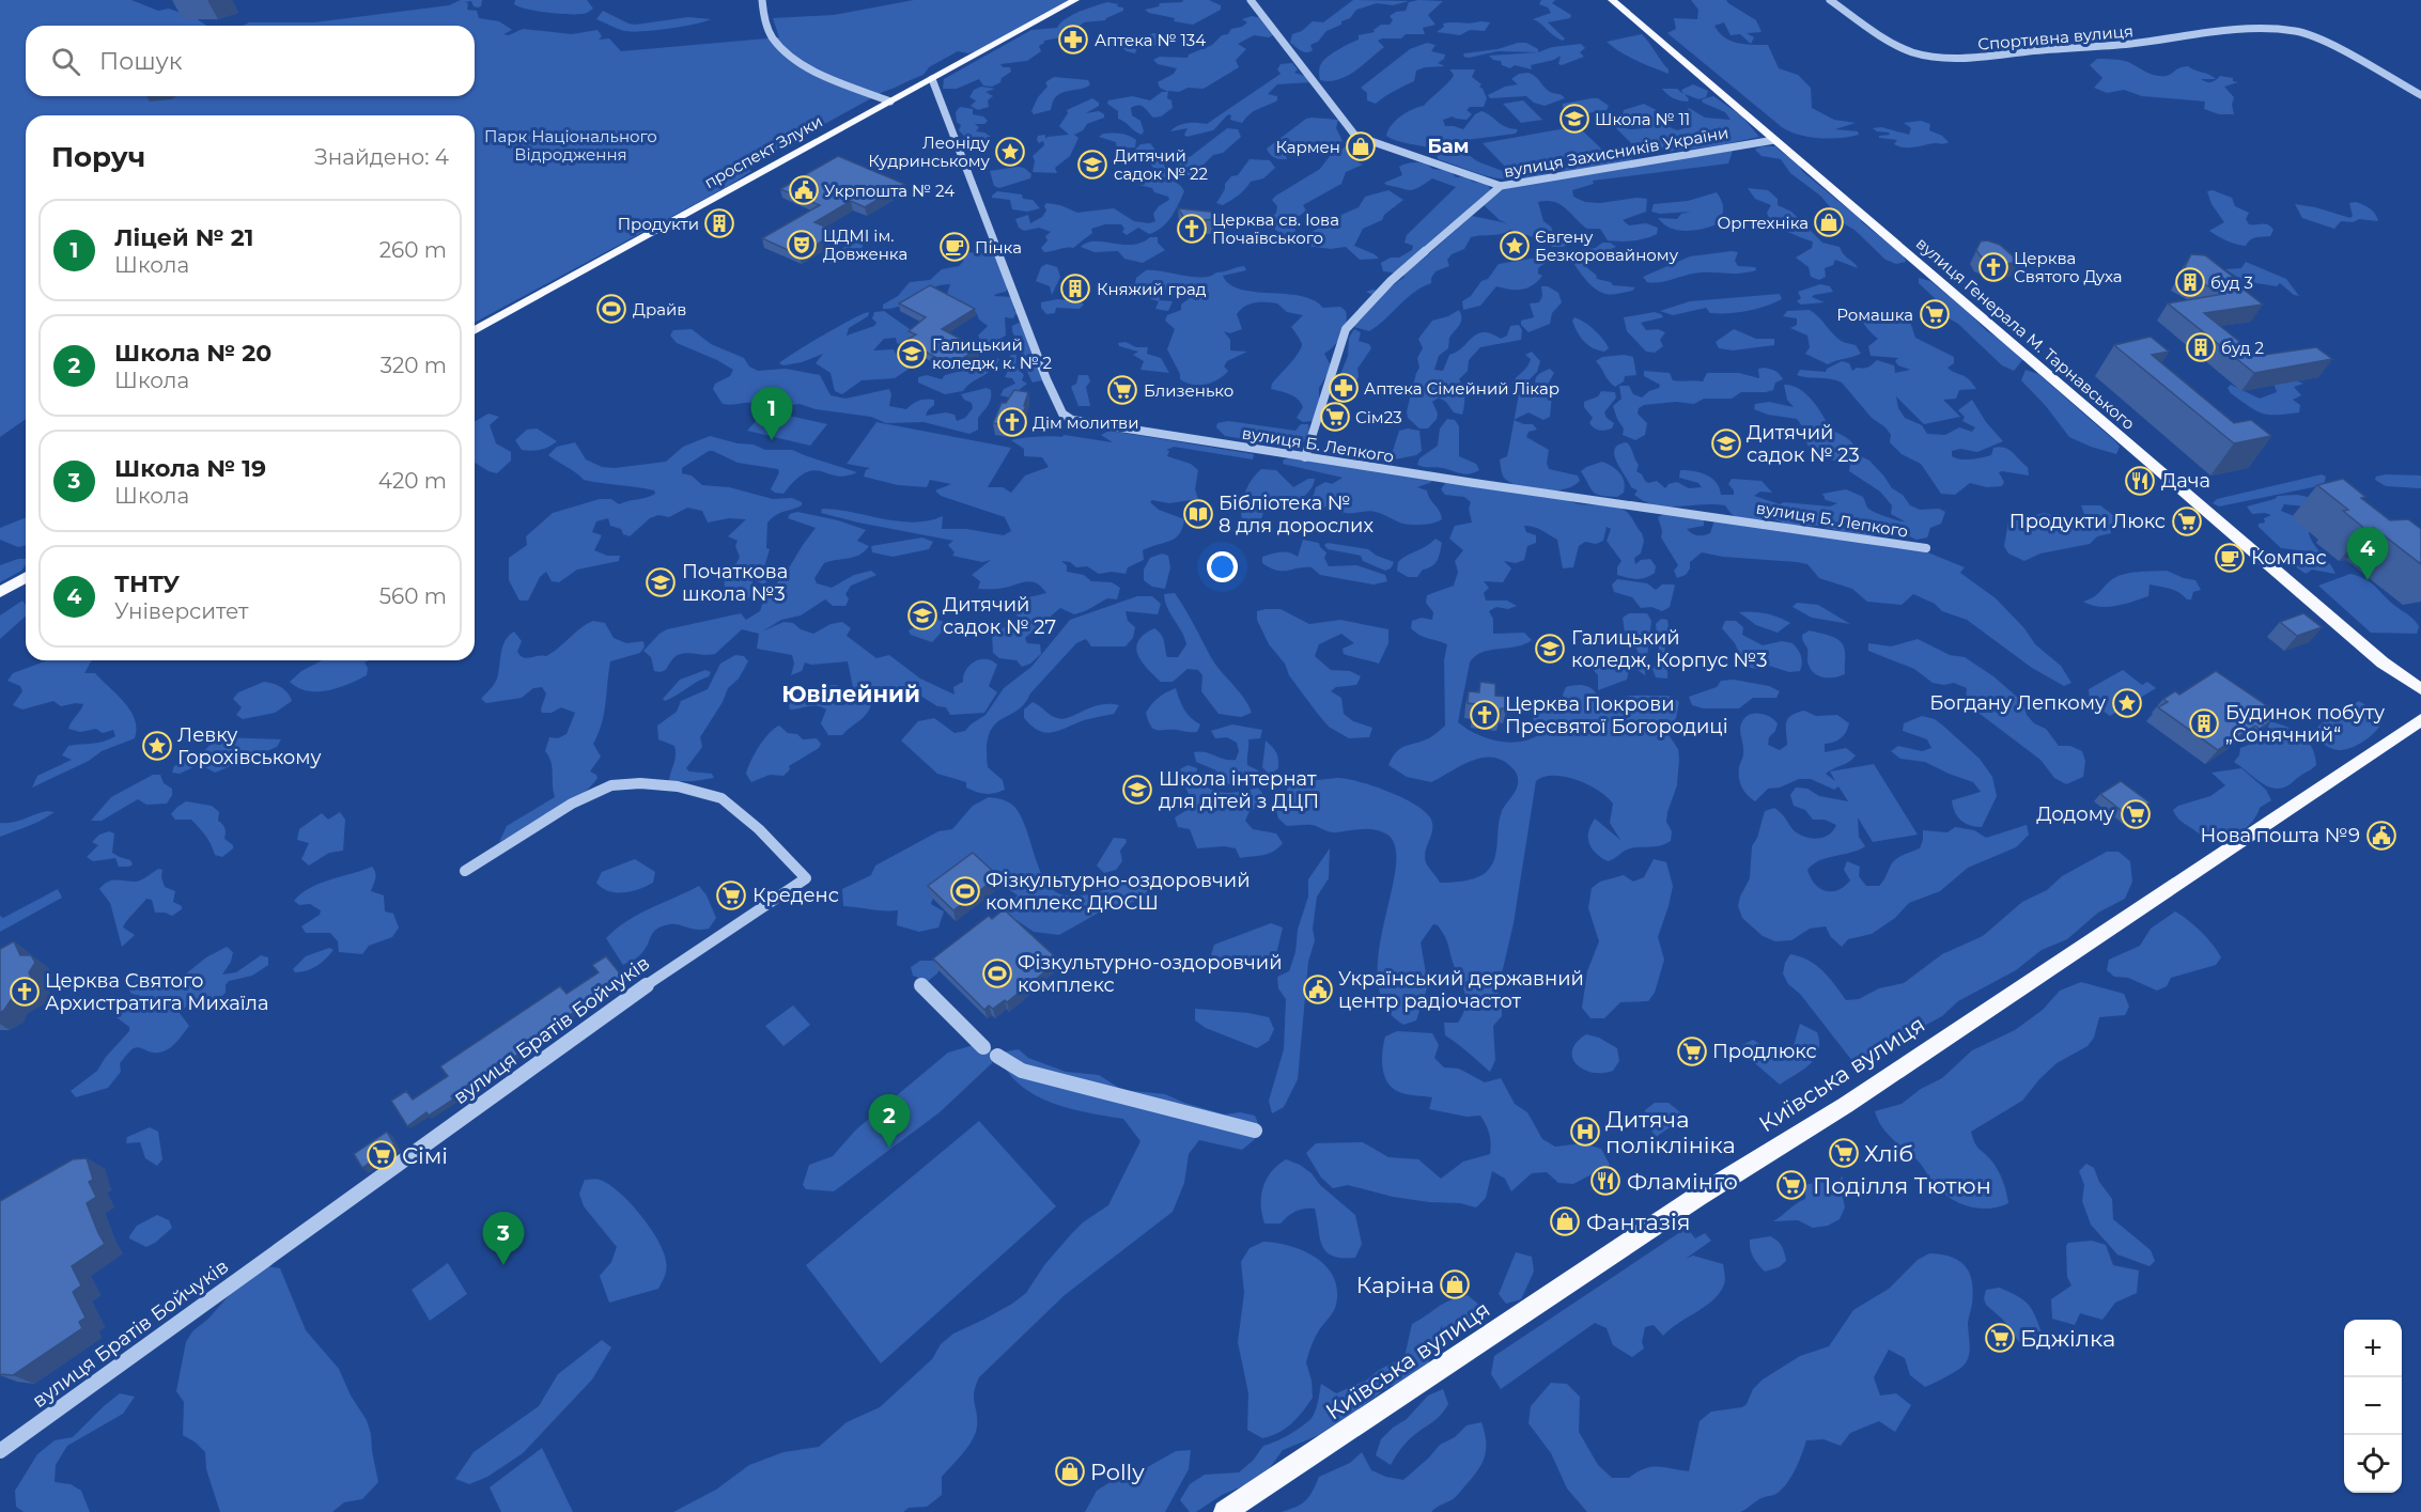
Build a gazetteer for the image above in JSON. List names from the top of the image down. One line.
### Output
{"streets":{"main road":["проспект Злуки","вулиця Генерала М. Тарнавського","Київська вулиця"],"street":["Спортивна вулиця","вулиця Захисників України","вулиця Б. Лепкого","вулиця Братів Бойчуків"]},"crossings":[["проспект Злуки","вулиця Б. Лепкого"],["вулиця Захисників України","вулиця Генерала М. Тарнавського"],["вулиця Захисників України","вулиця Б. Лепкого"]],"districts":["Бам","Ювілейний"],"parks":["Парк Національного Відродження"],"places":{"pharmacy":["Аптека № 134","Аптека Сімейний Лікар"],"school or university":["Школа № 11","Дитячий садок № 22","Галицький коледж, к. № 2","Дитячий садок № 23","Початкова школа №3","Дитячий садок № 27","Галицький коледж, Корпус №3","Школа інтернат для дітей з ДЦП"],"shop":["Кармен","Оргтехніка","Фантазія","Каріна","Polly"],"place":["Леоніду Кудринському","Євгену Безкоровайному","Богдану Лепкому","Левку Горохівському"],"public building":["Укрпошта № 24","Нова пошта №9","Український державний центр радіочастот"],"building":["Продукти","буд 3","Княжий град","буд 2","Будинок побуту „Сонячний“"],"church":["Церква св. Іова Почаївського","Церква Святого Духа","Дім молитви","Церква Покрови Пресвятої Богородиці","Церква Святого Архистратига Михаїла"],"theatre":["ЦДМІ ім. Довженка"],"cafe":["Пінка","Компас"],"sports":["Драйв","Фізкультурно-оздоровчий комплекс ДЮСШ","Фізкультурно-оздоровчий комплекс"],"supermarket":["Ромашка","Близенько","Сім23","Продукти Люкс","Додому","Креденс","Продлюкс","Хліб","Сімі","Поділля Тютюн","Бджілка"],"restaurant":["Дача","Фламінго"],"library":["Бібліотека № 8 для дорослих"],"hospital":["Дитяча поліклініка"]},"page":{"search":"Пошук","heading":["Поруч","Знайдено: 4"],"list":[{"mark":"1","name":"Ліцей № 21","note":"Школа","value":"260 m"},{"mark":"2","name":"Школа № 20","note":"Школа","value":"320 m"},{"mark":"3","name":"Школа № 19","note":"Школа","value":"420 m"},{"mark":"4","name":"ТНТУ","note":"Університет","value":"560 m"}],"pins":["1","4","2","3"],"map_buttons":["+","−"]}}
